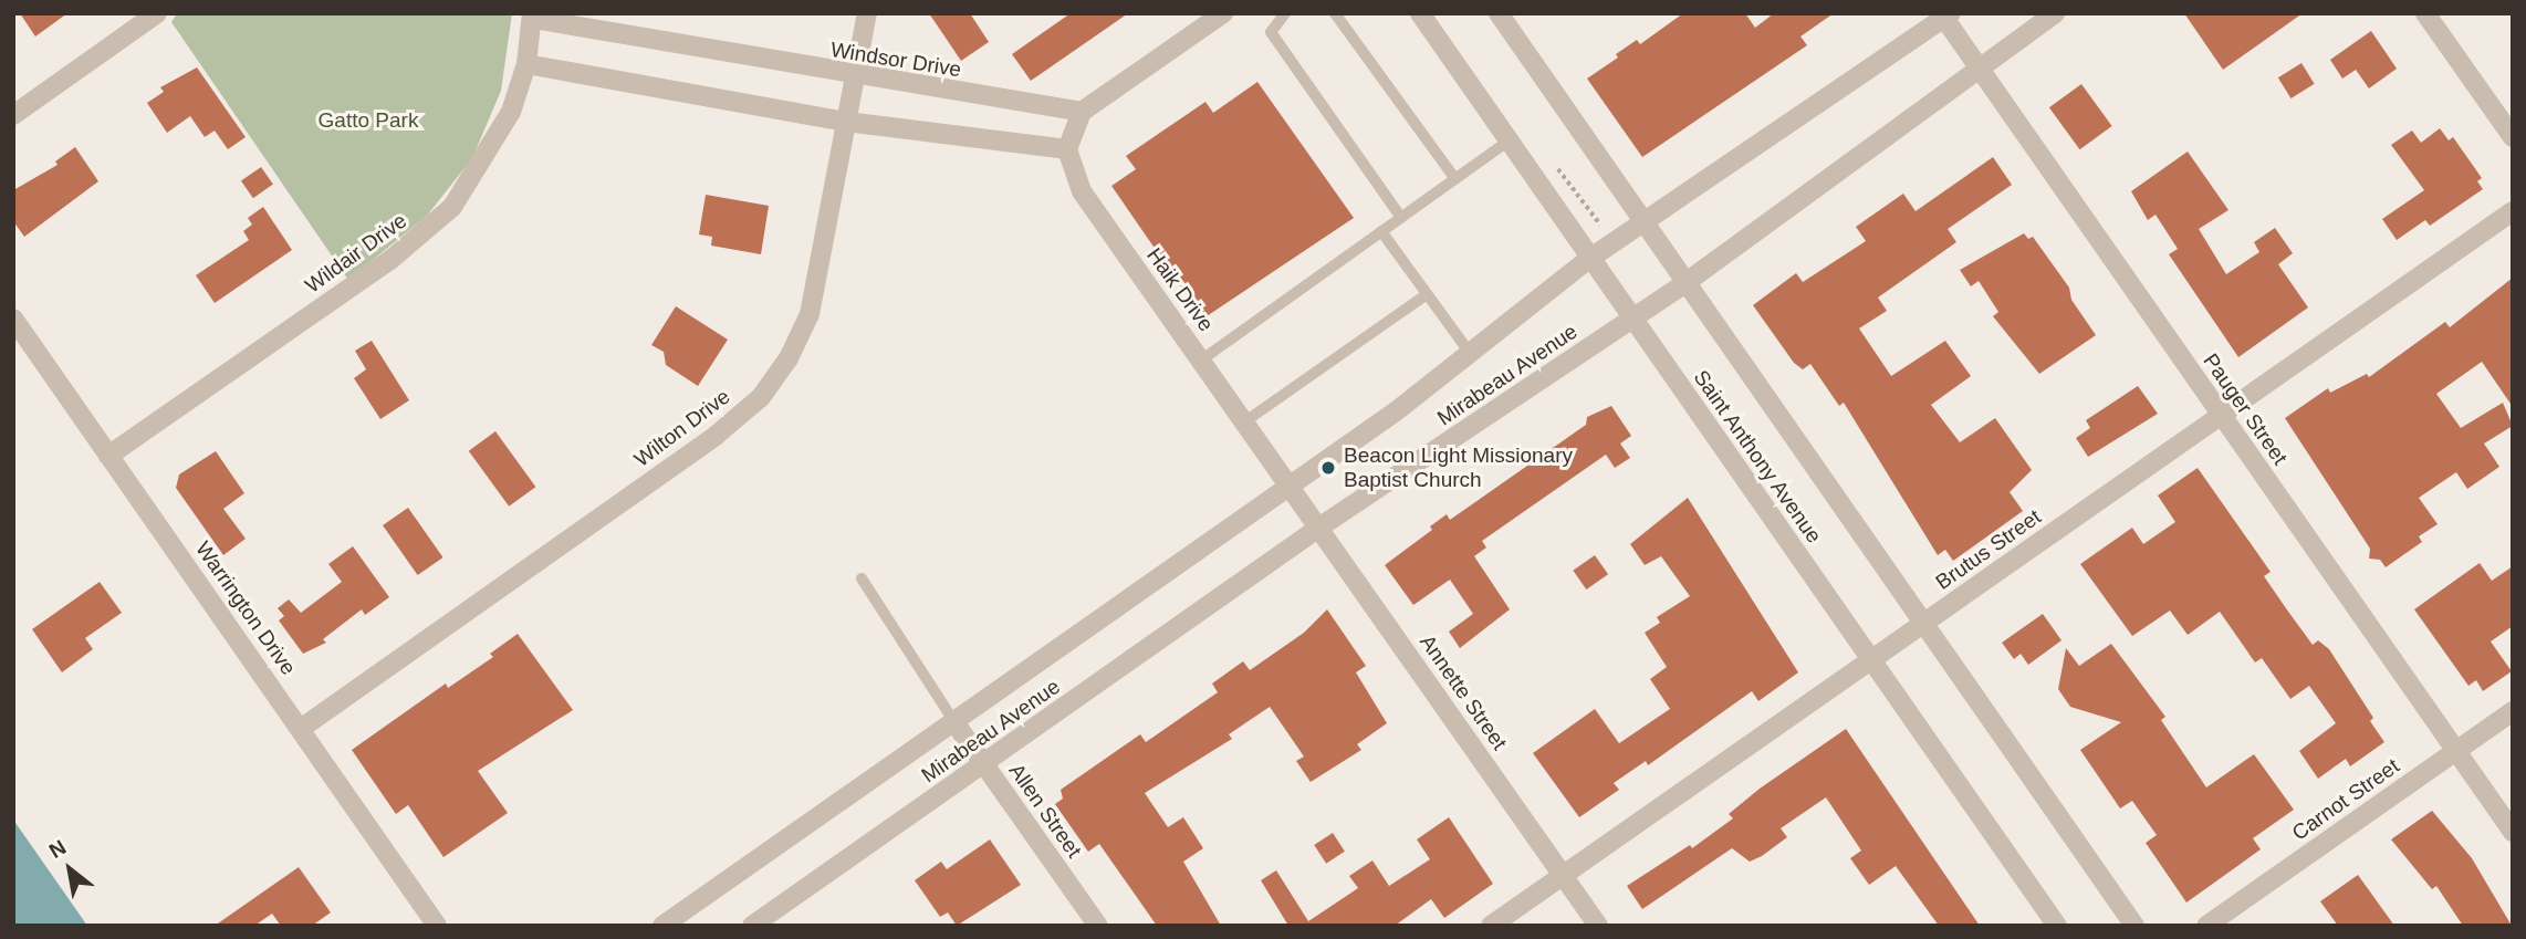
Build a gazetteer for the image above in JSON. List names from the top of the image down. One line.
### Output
{"streets":{"street":["Windsor Drive","Wildair Drive","Haik Drive","Mirabeau Avenue","Pauger Street","Wilton Drive","Saint Anthony Avenue","Brutus Street","Warrington Drive","Annette Street","Carnot Street","Allen Street"]},"crossings":[["Windsor Drive","Wildair Drive"],["Windsor Drive","Wilton Drive"],["Wildair Drive","Warrington Drive"],["Haik Drive","Mirabeau Avenue"],["Haik Drive","Annette Street"],["Mirabeau Avenue","Pauger Street"],["Mirabeau Avenue","Saint Anthony Avenue"],["Mirabeau Avenue","Annette Street"],["Mirabeau Avenue","Allen Street"],["Pauger Street","Brutus Street"],["Pauger Street","Carnot Street"],["Wilton Drive","Warrington Drive"],["Saint Anthony Avenue","Brutus Street"],["Brutus Street","Annette Street"]],"parks":["Gatto Park"],"places":["Beacon Light Missionary Baptist Church"],"north":"top left"}
